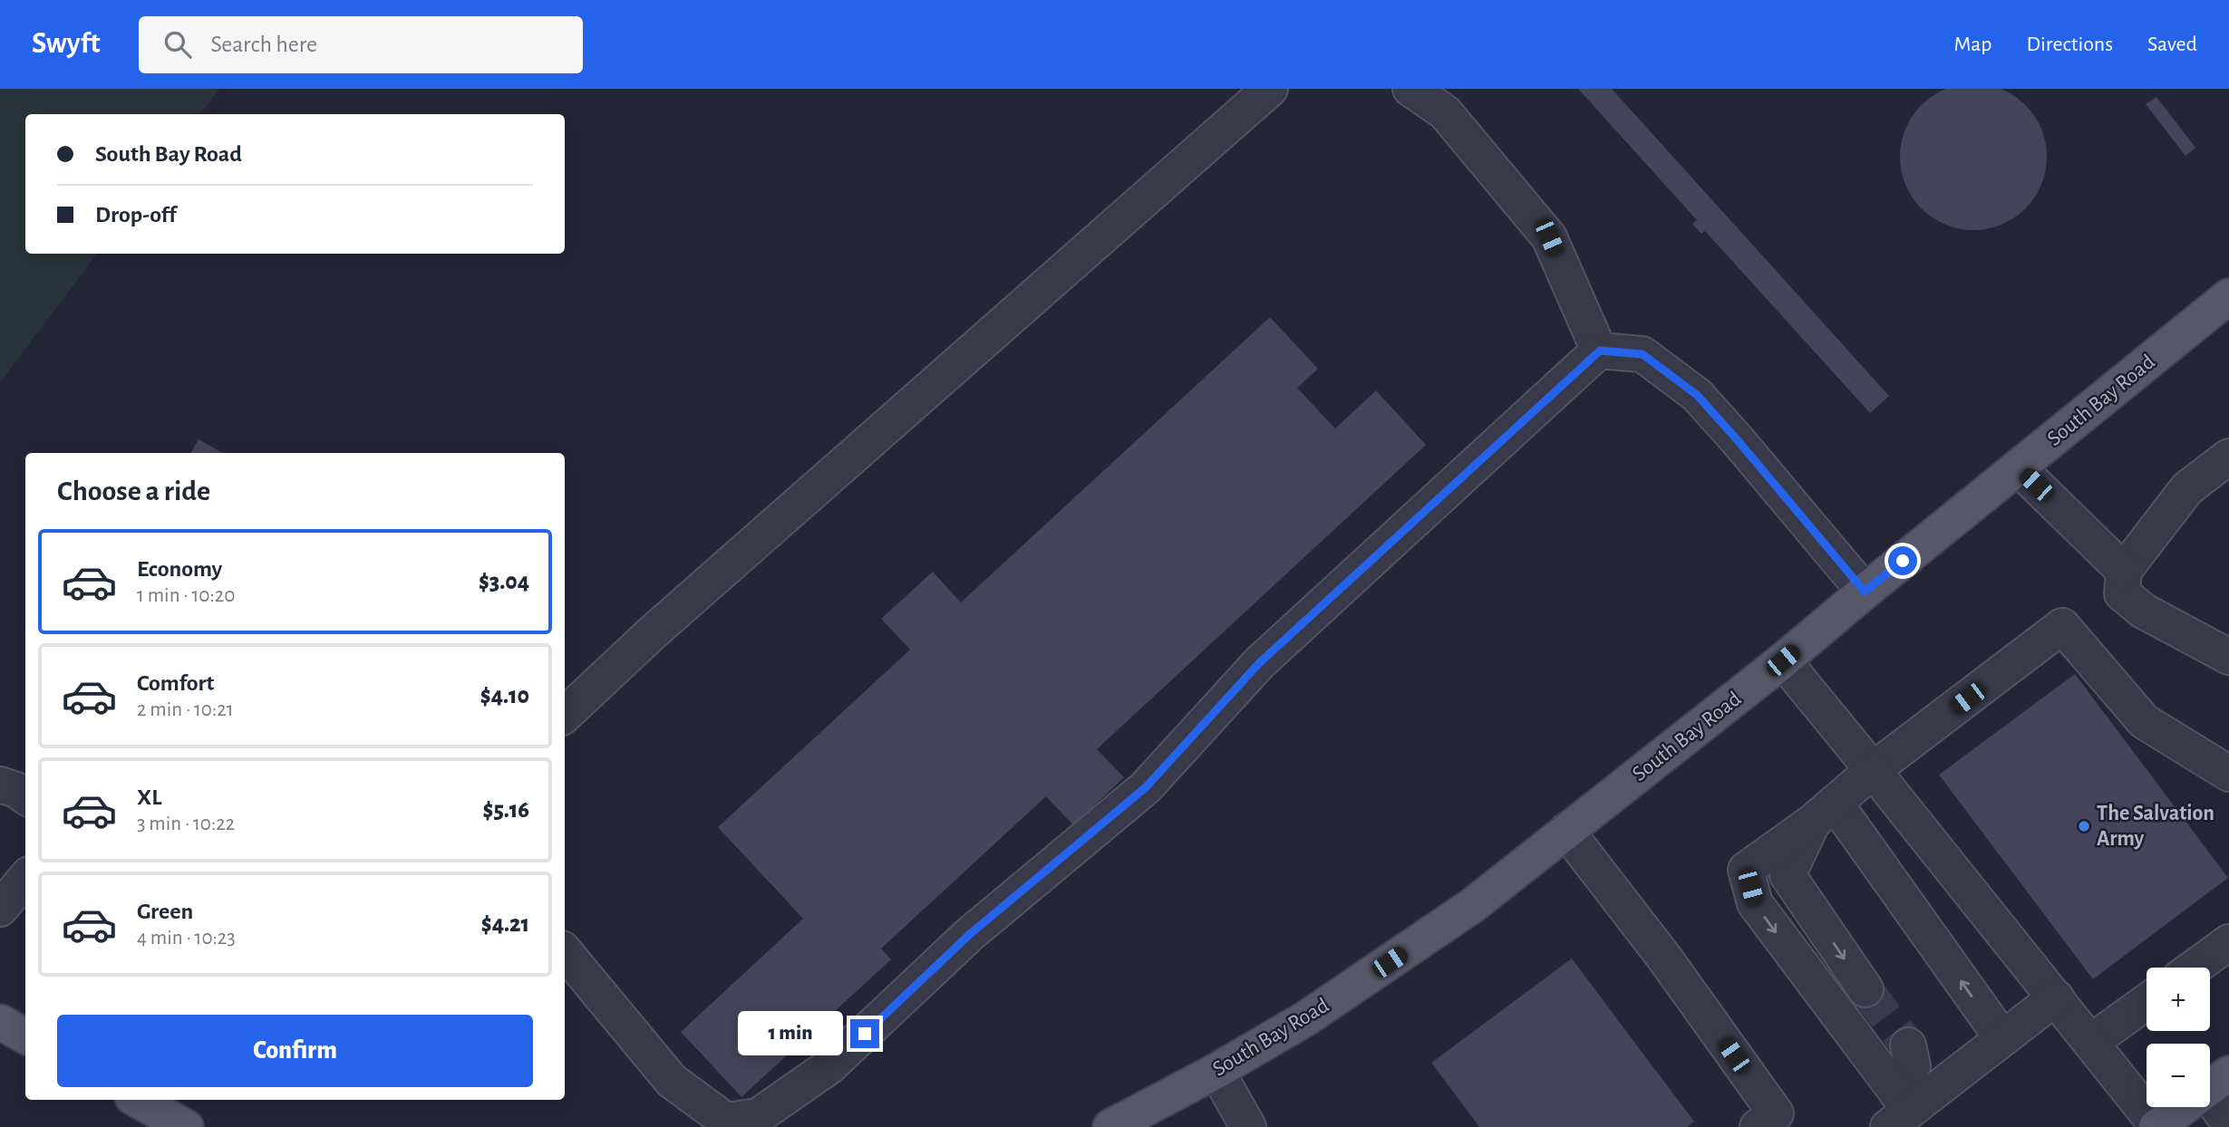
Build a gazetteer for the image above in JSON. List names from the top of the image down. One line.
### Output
{"streets":{"main road":["South Bay Road"]},"places":["The Salvation Army"],"page":{"header":"Swyft","search":"Search here","nav":["Map","Directions","Saved"],"banner":["South Bay Road","Drop-off"],"heading":"Choose a ride","list":[{"name":"Economy","note":"1 min · 10:20","value":"$3.04"},{"name":"Comfort","note":"2 min · 10:21","value":"$4.10"},{"name":"XL","note":"3 min · 10:22","value":"$5.16"},{"name":"Green","note":"4 min · 10:23","value":"$4.21"}],"map_buttons":["+","−"],"buttons":"Confirm","bubble":"1 min"}}
